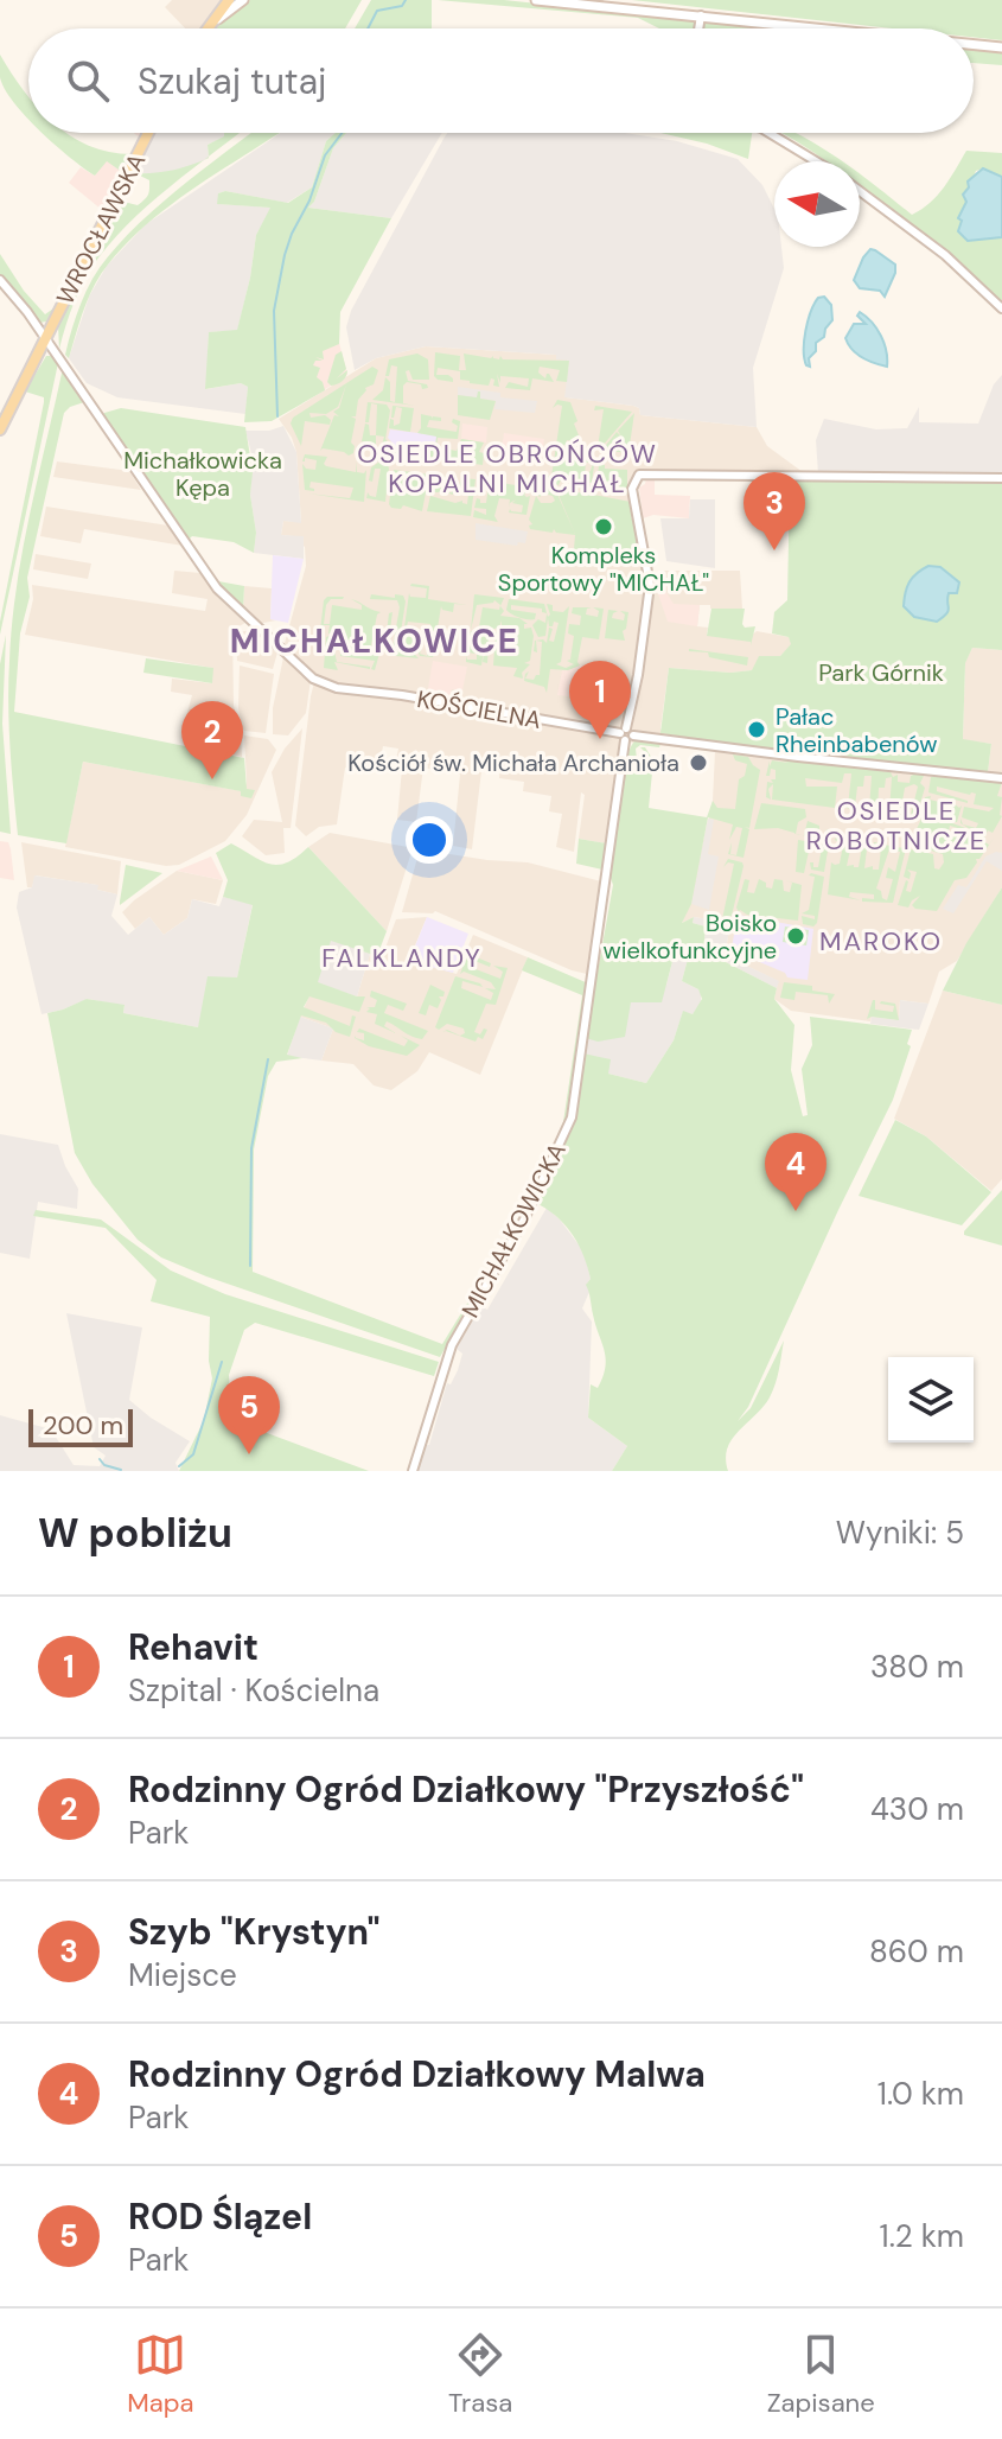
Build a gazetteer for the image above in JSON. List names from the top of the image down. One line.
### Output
{"streets":{"main road":["WROCŁAWSKA"],"street":["KOŚCIELNA","MICHAŁKOWICKA"]},"crossings":[["KOŚCIELNA","MICHAŁKOWICKA"]],"districts":["OSIEDLE OBROŃCÓW KOPALNI MICHAŁ","MICHAŁKOWICE","OSIEDLE ROBOTNICZE","MAROKO","FALKLANDY"],"parks":["Michałkowicka Kępa","Park Górnik"],"places":["Kompleks Sportowy \"MICHAŁ\"","Pałac Rheinbabenów","Kościół św. Michała Archanioła","Boisko wielkofunkcyjne"],"scale_bar":"200 m","north":"left","page":{"search":"Szukaj tutaj","pins":["3","1","2","4","5"],"scale":"200 m","heading":["W pobliżu","Wyniki: 5"],"list":[{"mark":"1","name":"Rehavit","note":"Szpital · Kościelna","value":"380 m"},{"mark":"2","name":"Rodzinny Ogród Działkowy \"Przyszłość\"","note":"Park","value":"430 m"},{"mark":"3","name":"Szyb \"Krystyn\"","note":"Miejsce","value":"860 m"},{"mark":"4","name":"Rodzinny Ogród Działkowy Malwa","note":"Park","value":"1.0 km"},{"mark":"5","name":"ROD Ślązel","note":"Park","value":"1.2 km"}],"nav":["Mapa","Trasa","Zapisane"]}}
